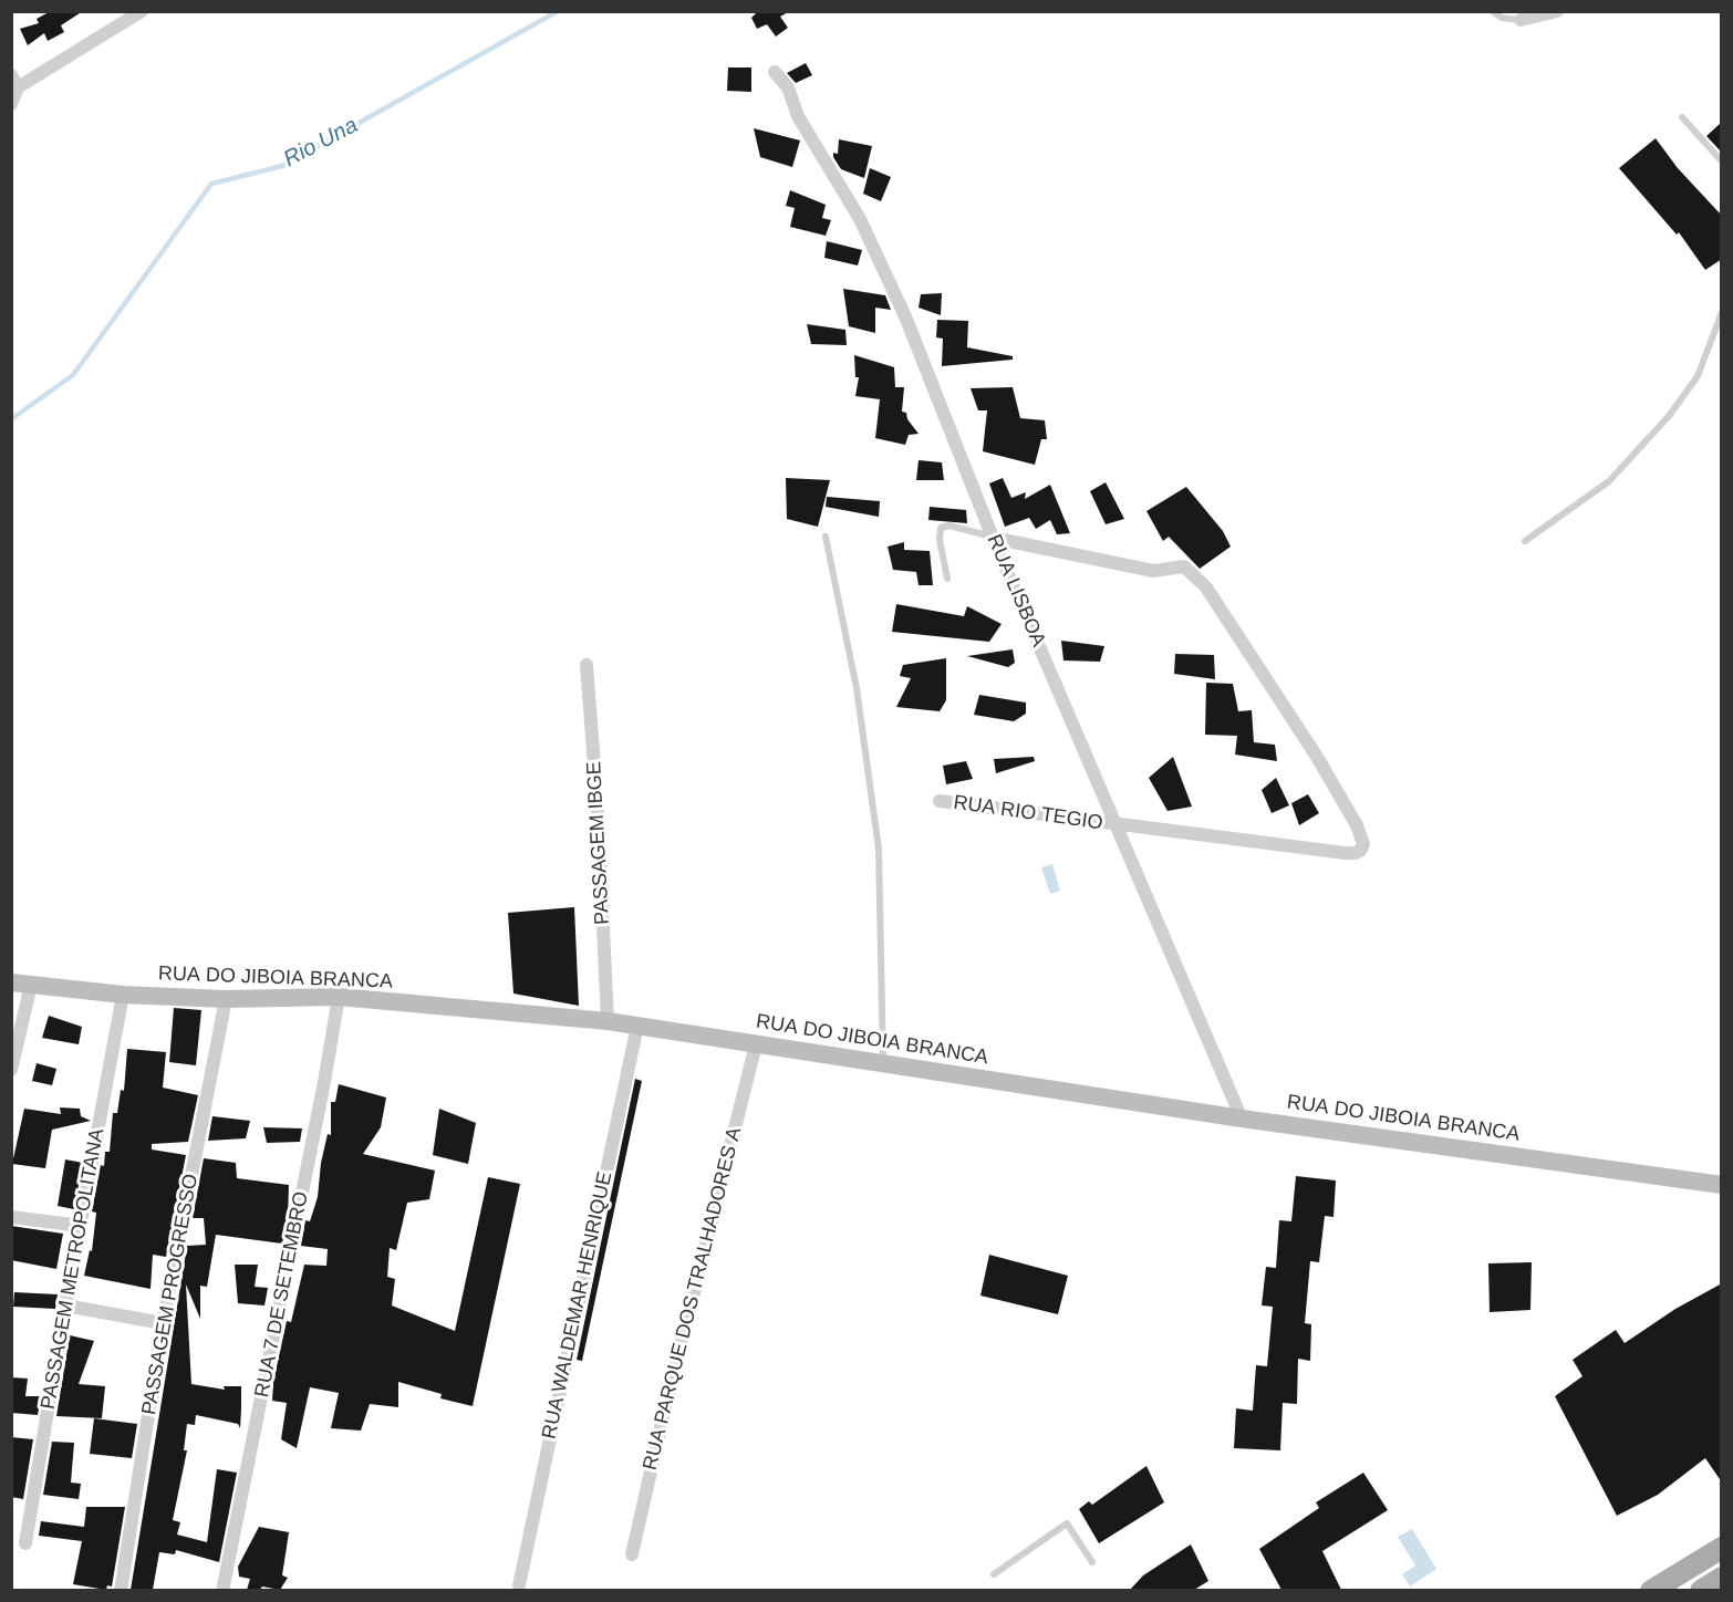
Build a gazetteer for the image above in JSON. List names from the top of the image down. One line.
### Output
{"streets":{"main road":["RUA DO JIBOIA BRANCA"],"street":["RUA LISBOA","RUA RIO TEGIO","PASSAGEM IBGE","PASSAGEM METROPOLITANA","PASSAGEM PROGRESSO","RUA 7 DE SETEMBRO","RUA PARQUE DOS TRALHADORES A","RUA WALDEMAR HENRIQUE"]},"crossings":[["RUA LISBOA","RUA RIO TEGIO"],["RUA LISBOA","RUA DO JIBOIA BRANCA"],["PASSAGEM IBGE","RUA DO JIBOIA BRANCA"],["RUA DO JIBOIA BRANCA","PASSAGEM METROPOLITANA"],["RUA DO JIBOIA BRANCA","PASSAGEM PROGRESSO"],["RUA DO JIBOIA BRANCA","RUA 7 DE SETEMBRO"],["RUA DO JIBOIA BRANCA","RUA PARQUE DOS TRALHADORES A"],["RUA DO JIBOIA BRANCA","RUA WALDEMAR HENRIQUE"]],"water":["Rio Una"]}
